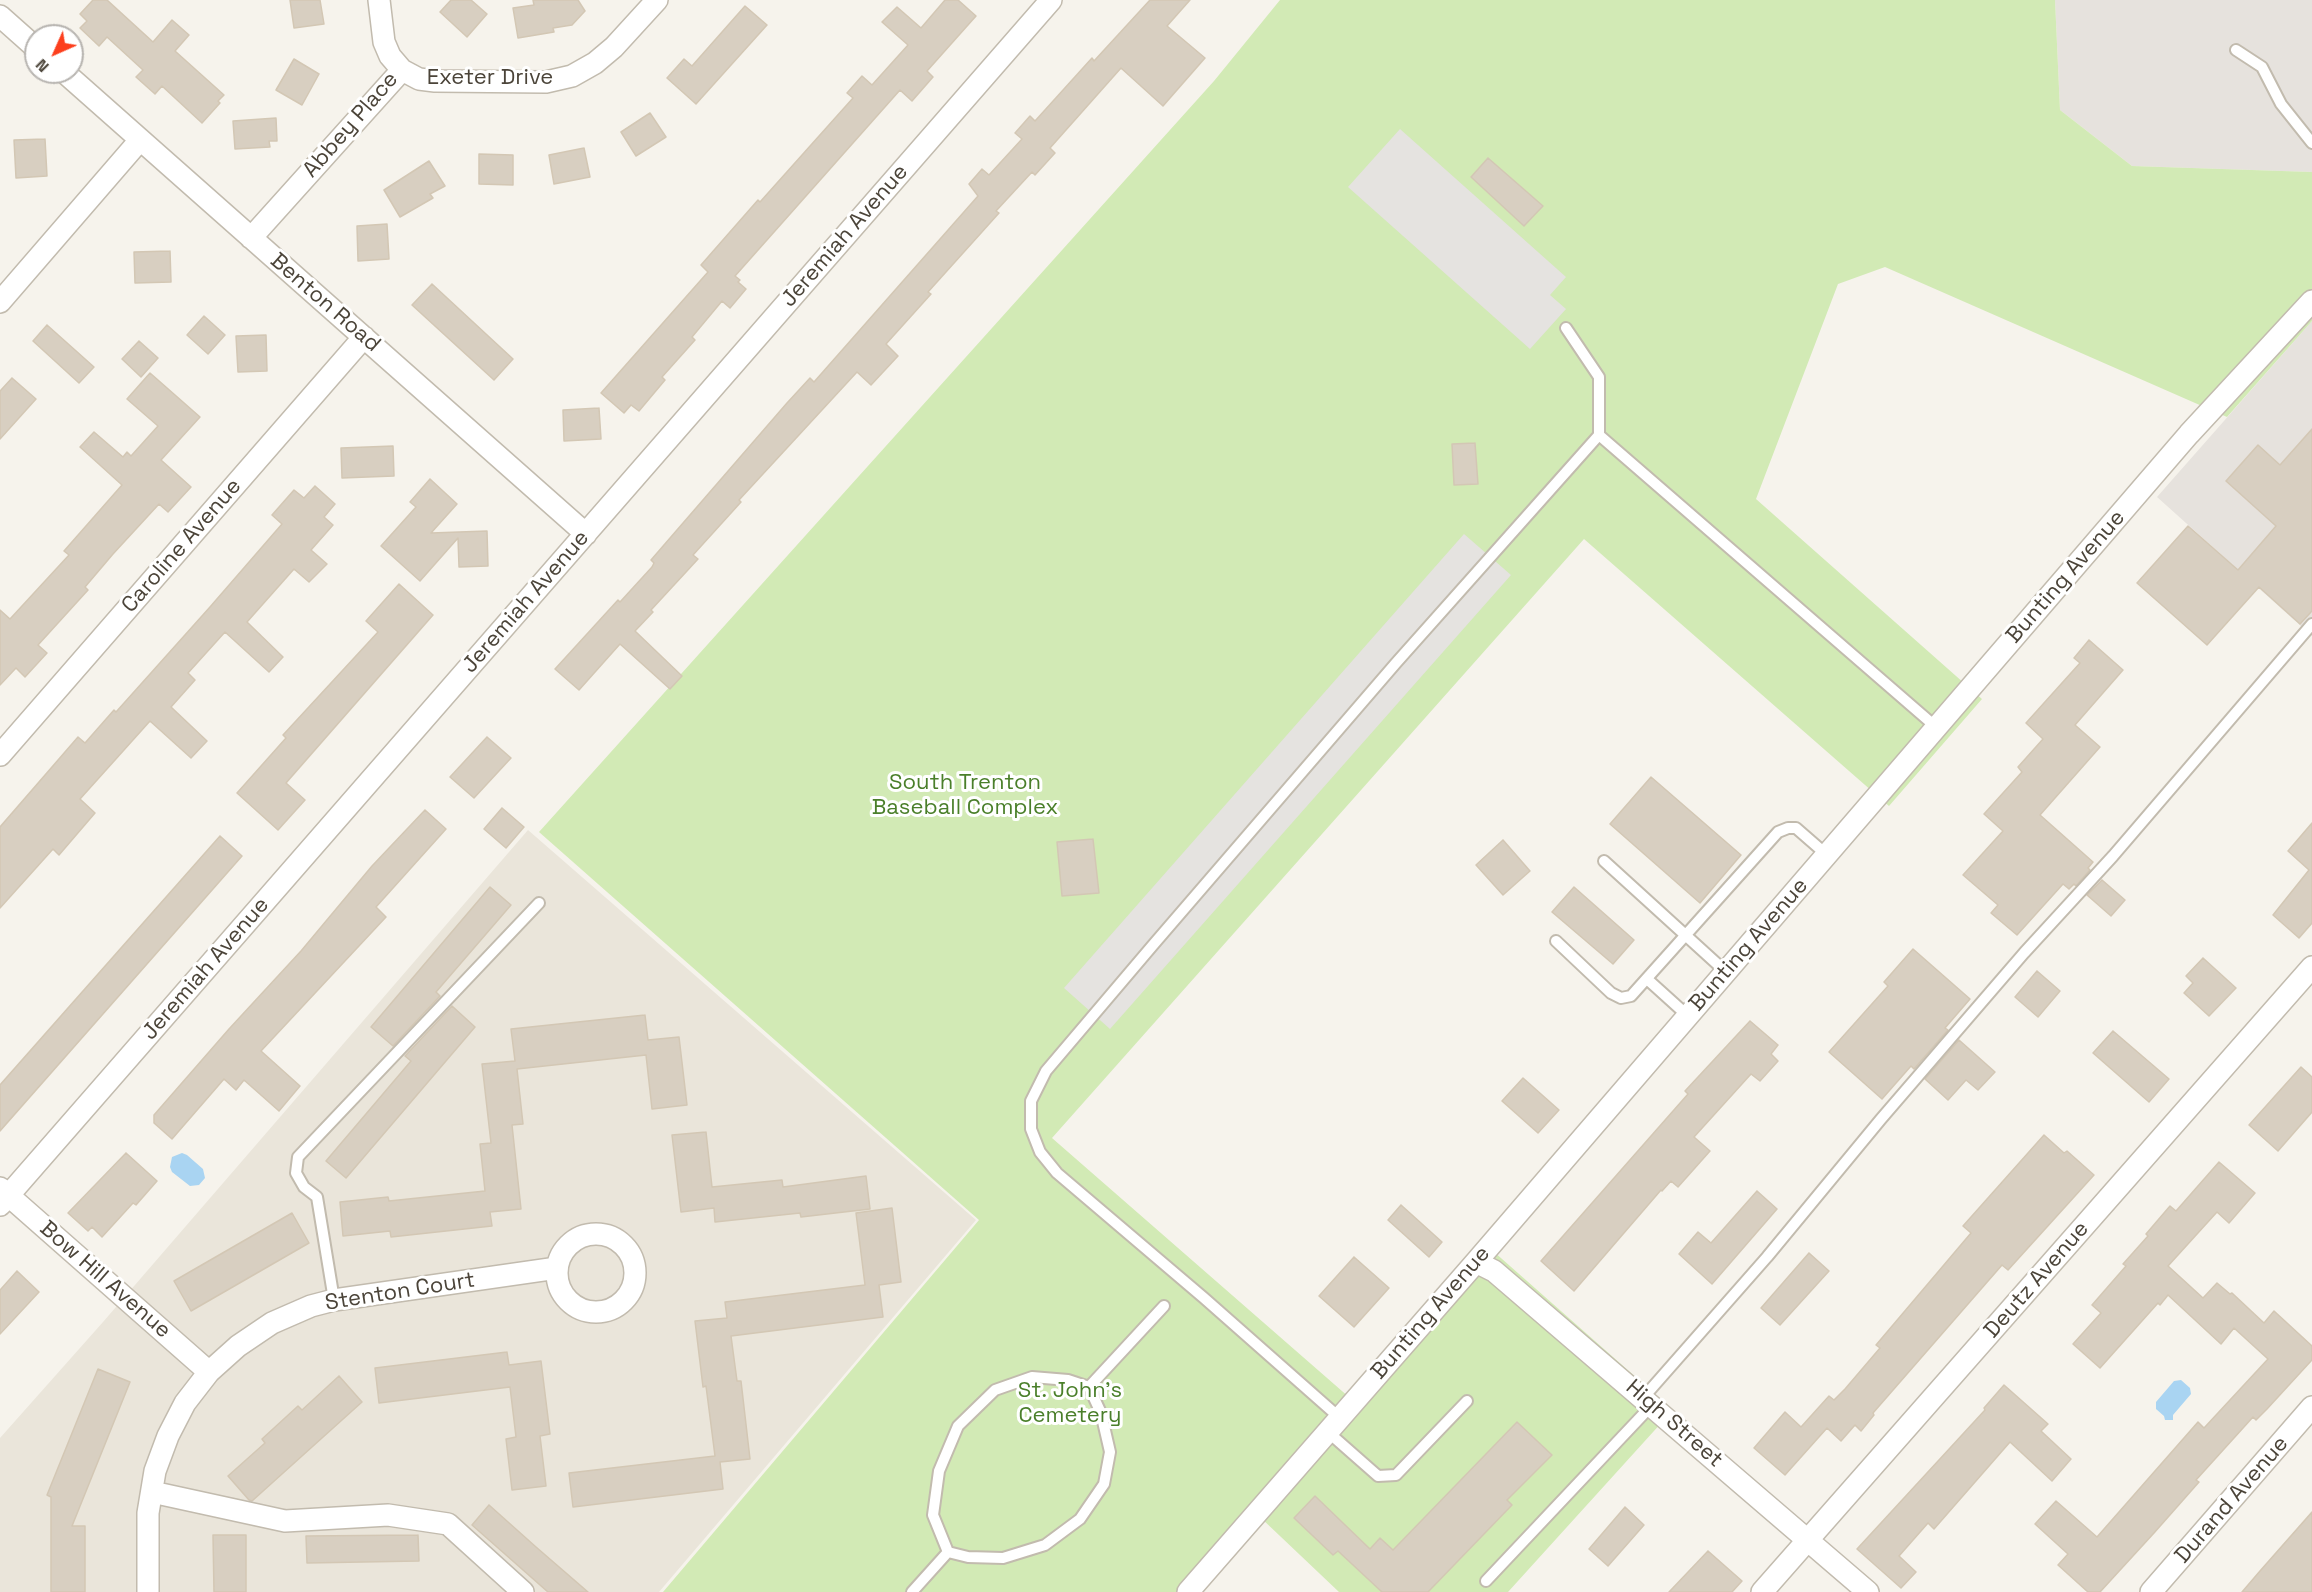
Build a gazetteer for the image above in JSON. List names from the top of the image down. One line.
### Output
{"streets":{"street":["Exeter Drive","Abbey Place","Jeremiah Avenue","Benton Road","Caroline Avenue","Bunting Avenue","Bow Hill Avenue","Deutz Avenue","Stenton Court","High Street","Durand Avenue"]},"crossings":[["Exeter Drive","Abbey Place"],["Abbey Place","Benton Road"],["Jeremiah Avenue","Benton Road"],["Jeremiah Avenue","Bow Hill Avenue"],["Benton Road","Caroline Avenue"],["Bunting Avenue","High Street"],["Bow Hill Avenue","Stenton Court"],["Deutz Avenue","High Street"]],"parks":["South Trenton Baseball Complex","St. John's Cemetery"],"north":"bottom left"}
